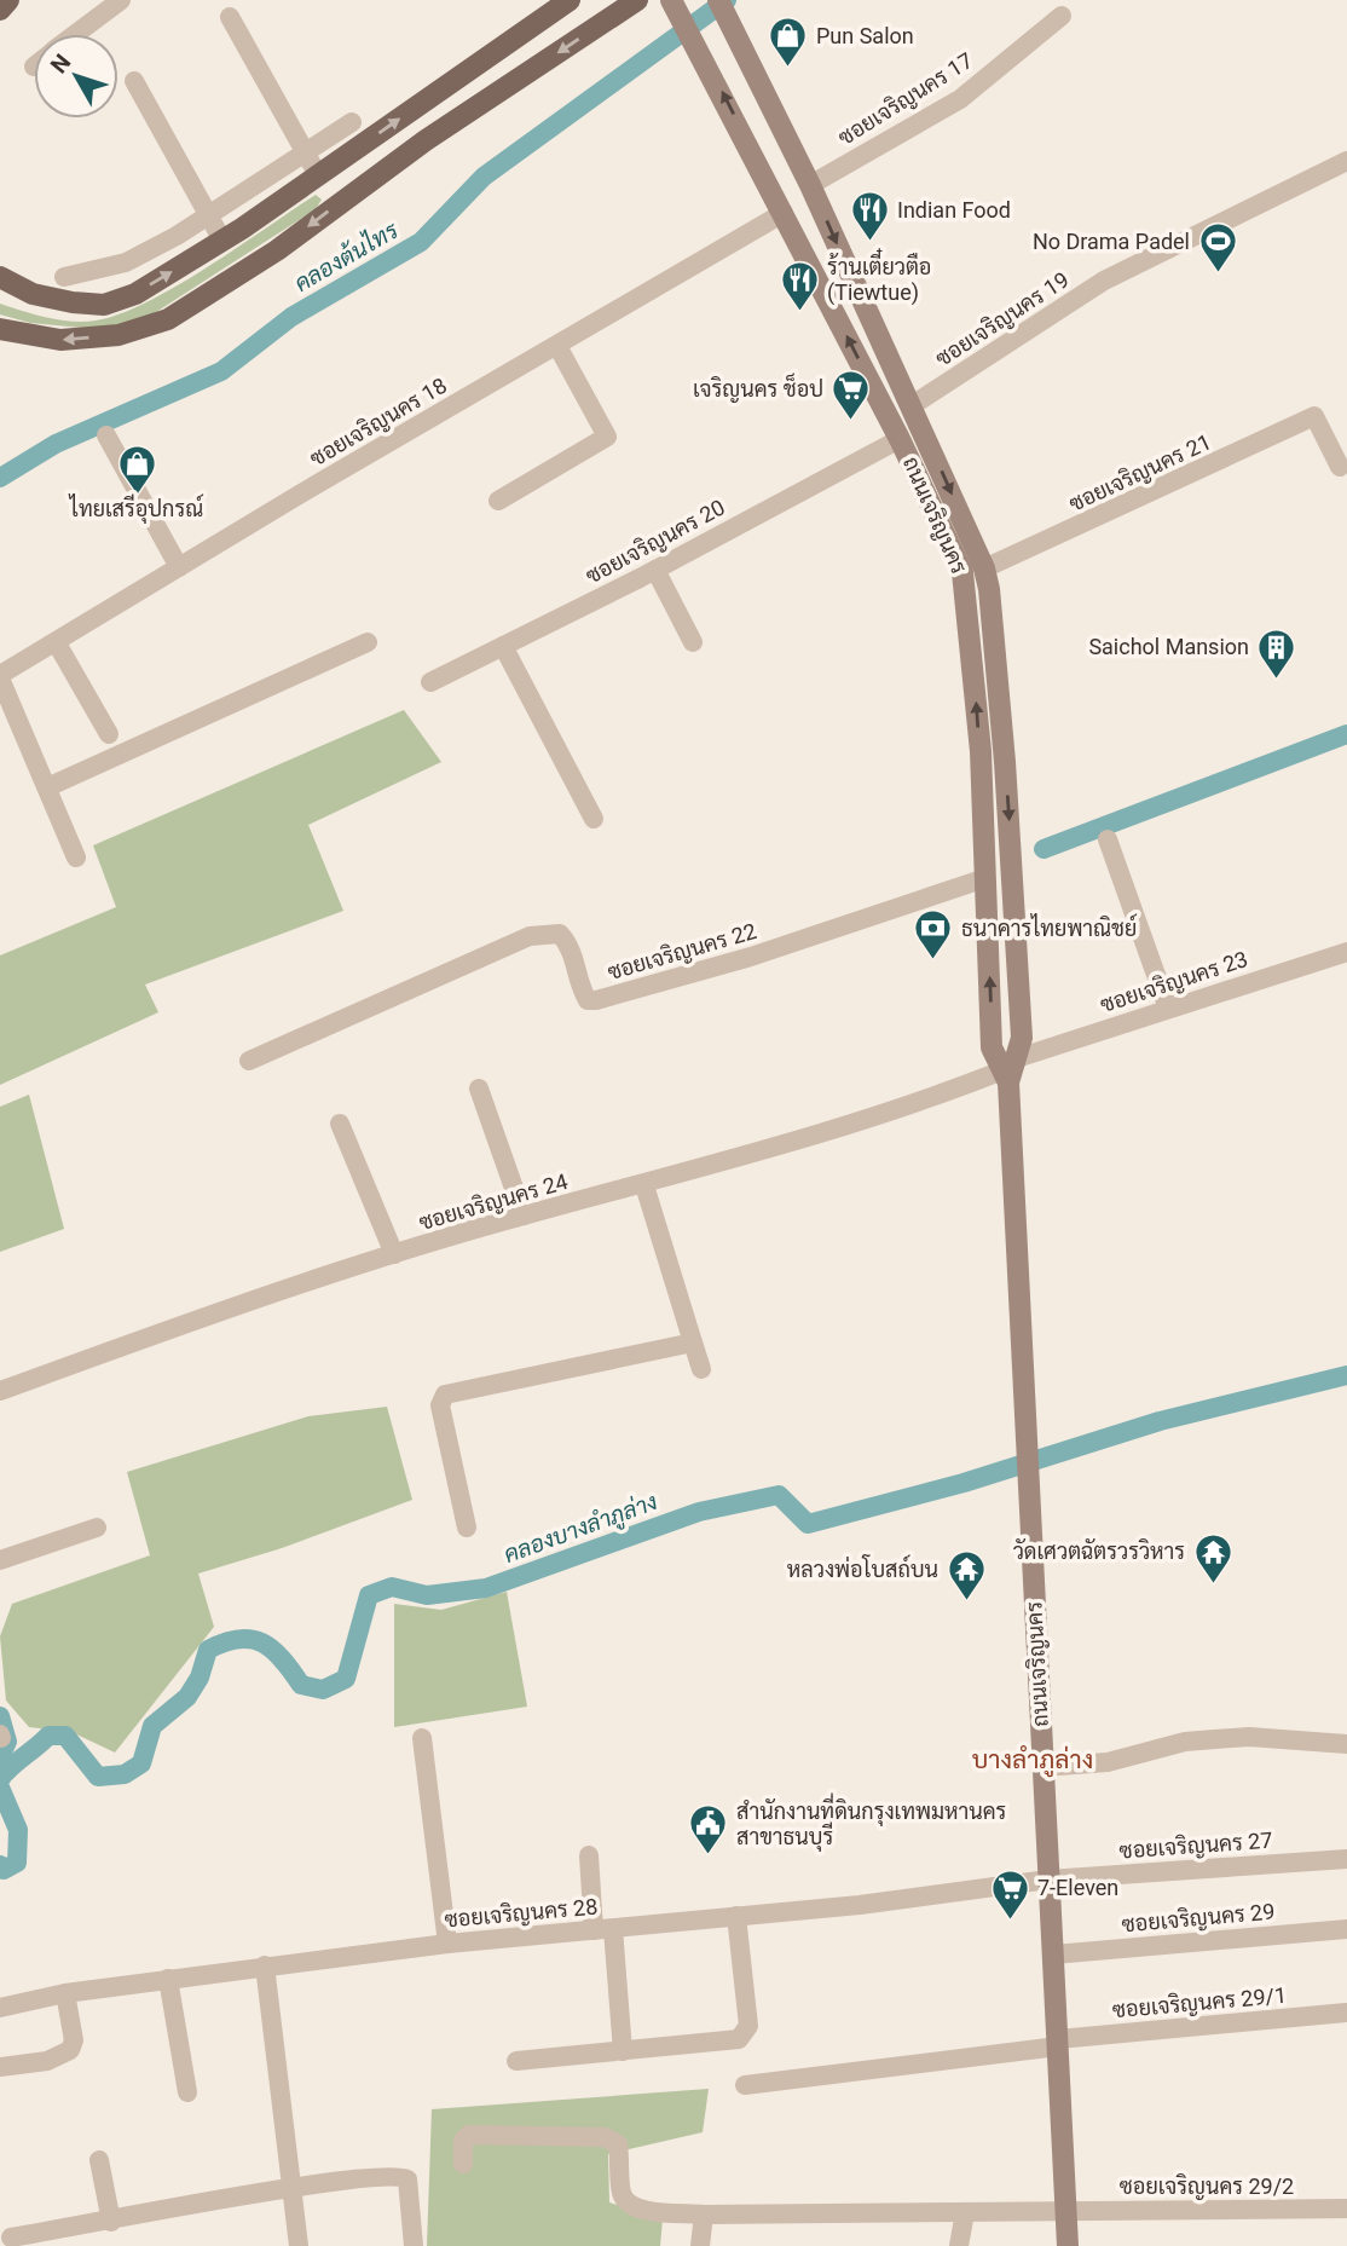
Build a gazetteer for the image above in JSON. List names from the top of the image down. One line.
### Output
{"streets":{"main road":["ถนนเจริญนคร"],"street":["ซอยเจริญนคร 17","ซอยเจริญนคร 19","ซอยเจริญนคร 18","ซอยเจริญนคร 21","ซอยเจริญนคร 20","ซอยเจริญนคร 22","ซอยเจริญนคร 23","ซอยเจริญนคร 24","ซอยเจริญนคร 27","ซอยเจริญนคร 28","ซอยเจริญนคร 29","ซอยเจริญนคร 29/1","ซอยเจริญนคร 29/2"]},"crossings":[["ซอยเจริญนคร 17","ถนนเจริญนคร"],["ซอยเจริญนคร 19","ถนนเจริญนคร"],["ซอยเจริญนคร 18","ถนนเจริญนคร"],["ซอยเจริญนคร 21","ถนนเจริญนคร"],["ถนนเจริญนคร","ซอยเจริญนคร 20"],["ถนนเจริญนคร","ซอยเจริญนคร 22"],["ถนนเจริญนคร","ซอยเจริญนคร 23"],["ถนนเจริญนคร","ซอยเจริญนคร 24"],["ถนนเจริญนคร","ซอยเจริญนคร 27"],["ถนนเจริญนคร","ซอยเจริญนคร 28"],["ถนนเจริญนคร","ซอยเจริญนคร 29"],["ถนนเจริญนคร","ซอยเจริญนคร 29/1"],["ถนนเจริญนคร","ซอยเจริญนคร 29/2"],["ซอยเจริญนคร 23","ซอยเจริญนคร 24"],["ซอยเจริญนคร 27","ซอยเจริญนคร 28"]],"districts":["บางลำภูล่าง"],"water":["คลองต้นไทร","คลองบางลำภูล่าง"],"places":{"shop":["Pun Salon","ไทยเสรีอุปกรณ์"],"restaurant":["Indian Food","ร้านเตี๋ยวตือ (Tiewtue)"],"sports":["No Drama Padel"],"supermarket":["เจริญนคร ช็อป","7-Eleven"],"building":["Saichol Mansion"],"bank":["ธนาคารไทยพาณิชย์"],"temple":["วัดเศวตฉัตรวรวิหาร","หลวงพ่อโบสถ์บน"],"public building":["สํานักงานที่ดินกรุงเทพมหานคร สาขาธนบุรี"]},"north":"top left"}
